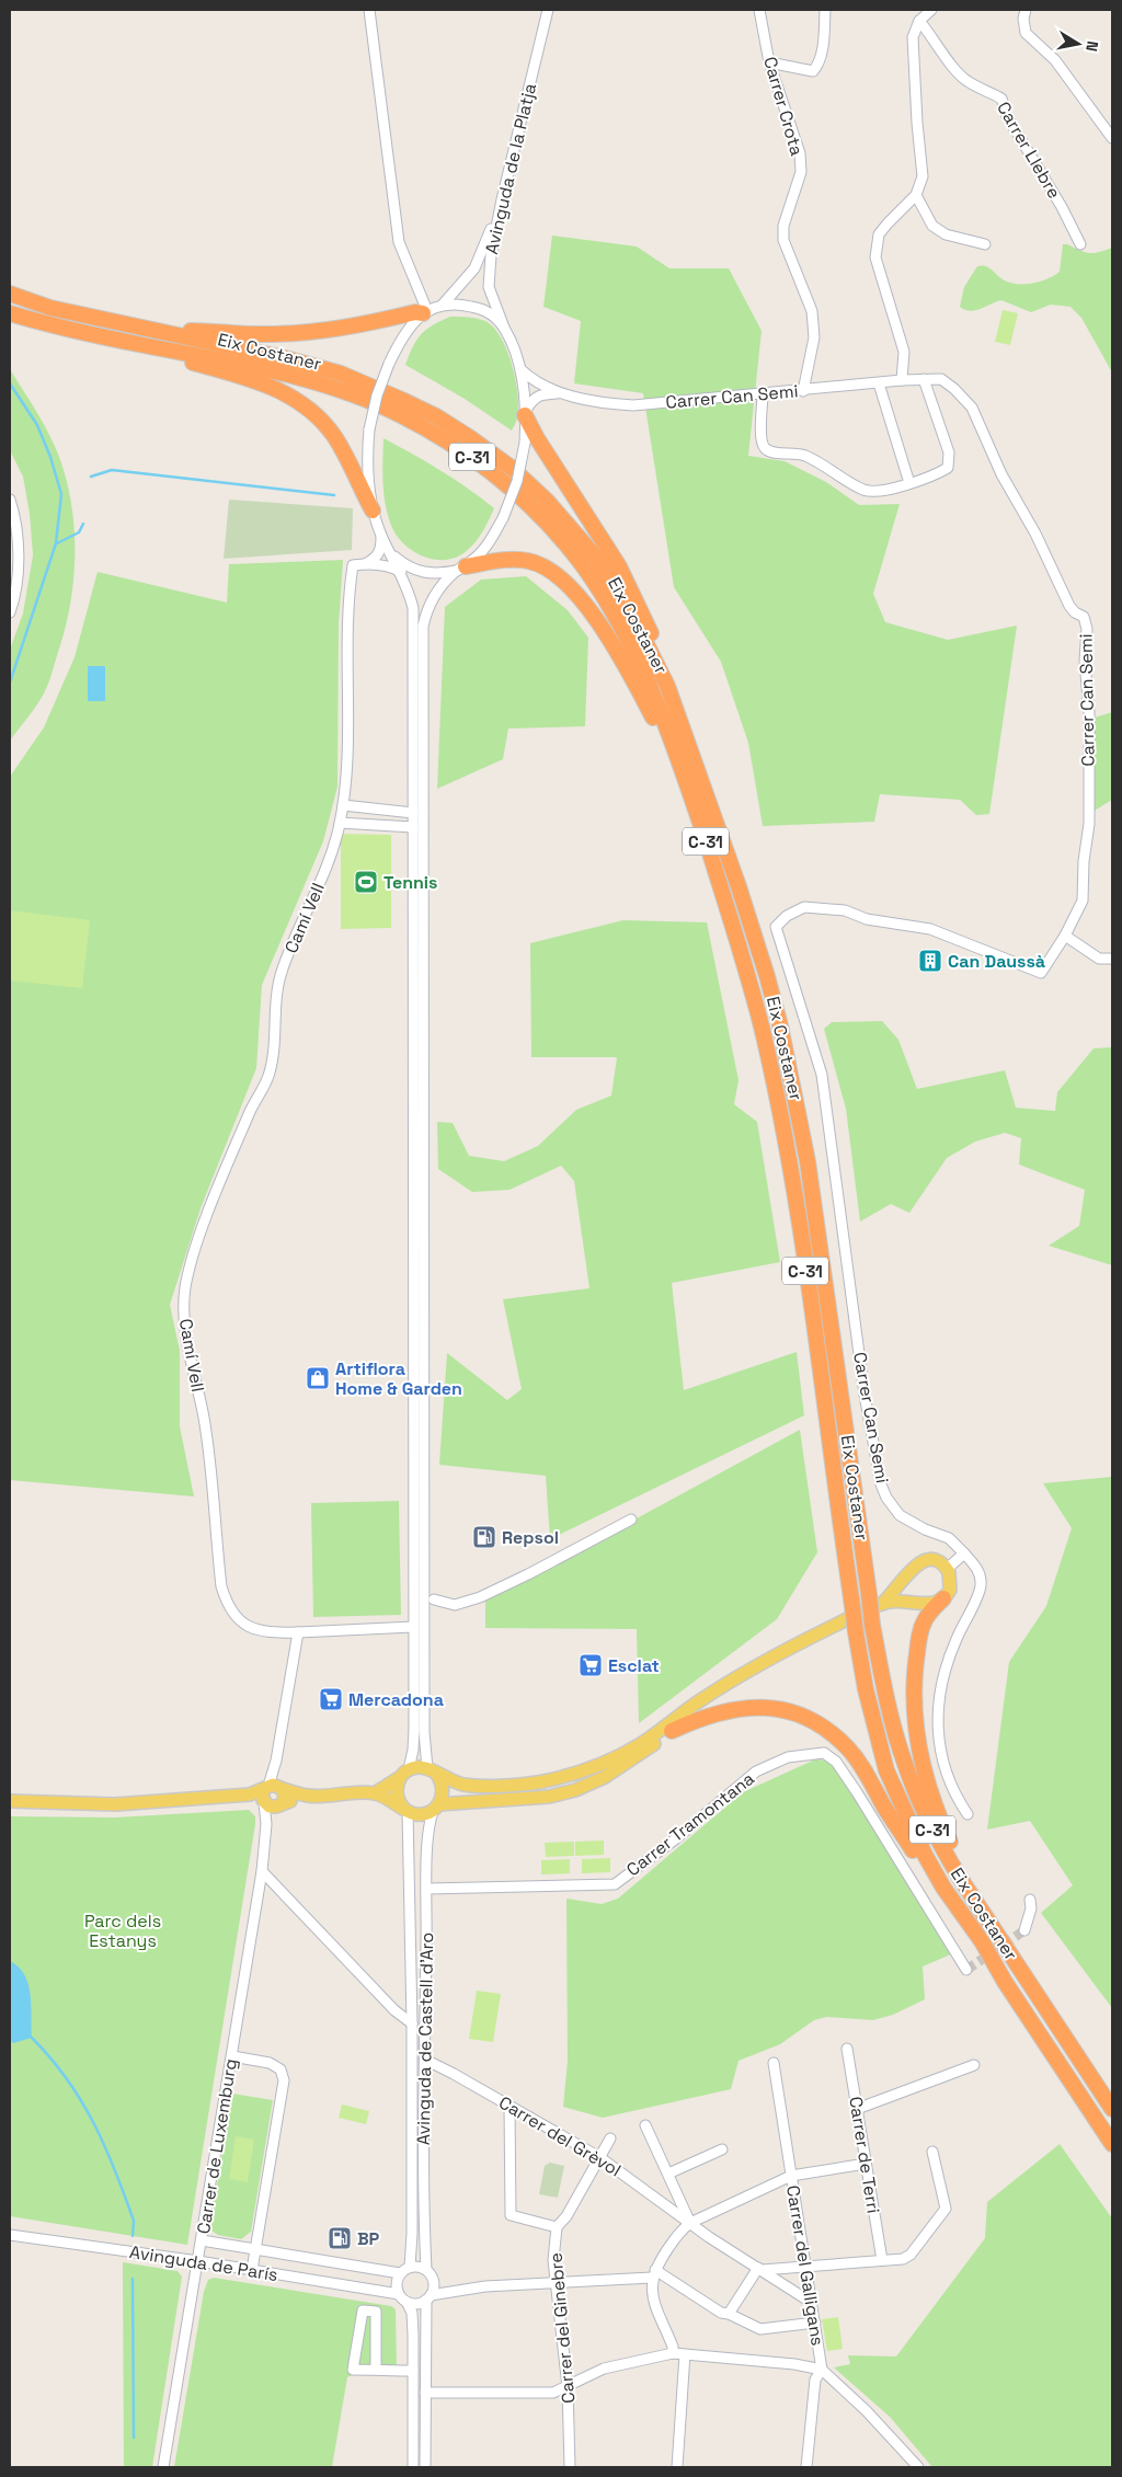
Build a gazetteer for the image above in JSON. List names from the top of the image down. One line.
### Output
{"streets":{"highway":["Eix Costaner","C-31"],"street":["Carrer Crota","Carrer Llebre","Avinguda de la Platja","Carrer Can Semi","Camí Vell","Carrer Tramontana","Avinguda de Castell d'Aro","Carrer del Grèvol","Carrer de Luxemburg","Carrer de Terri","Avinguda de París","Carrer del Galligans","Carrer del Ginebre"]},"crossings":[["Carrer Crota","Carrer Can Semi"],["Avinguda de la Platja","Carrer Can Semi"],["Avinguda de la Platja","C-31"],["Avinguda de la Platja","Avinguda de Castell d'Aro"],["Eix Costaner","C-31"],["Carrer Can Semi","C-31"],["Carrer Tramontana","Avinguda de Castell d'Aro"],["Avinguda de Castell d'Aro","Carrer del Grèvol"],["Avinguda de Castell d'Aro","Avinguda de París"],["Carrer del Grèvol","Carrer del Galligans"],["Carrer del Grèvol","Carrer del Ginebre"],["Carrer de Luxemburg","Avinguda de París"]],"parks":["Parc dels Estanys"],"places":{"sports":["Tennis"],"building":["Can Daussà"],"shop":["Artiflora Home & Garden"],"fuel station":["Repsol","BP"],"supermarket":["Esclat","Mercadona"]},"north":"right"}
